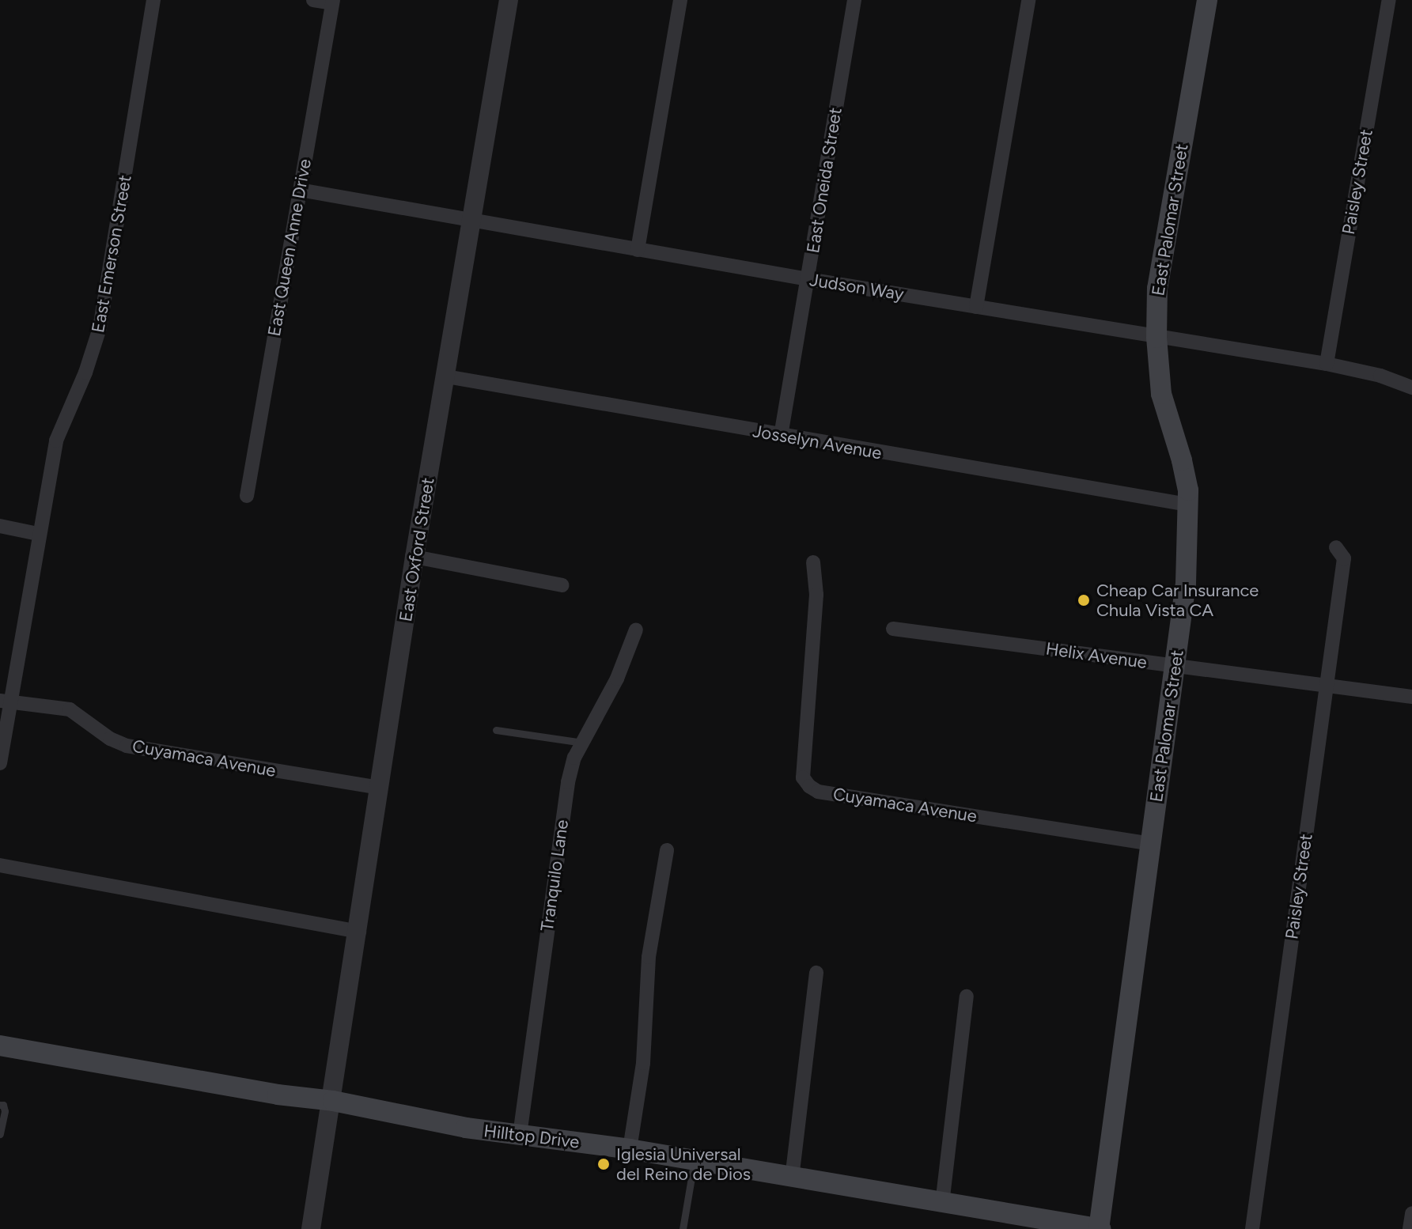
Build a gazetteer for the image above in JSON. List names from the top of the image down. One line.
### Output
{"streets":{"main road":["East Palomar Street","Hilltop Drive"],"street":["East Oneida Street","Paisley Street","East Queen Anne Drive","East Emerson Street","Judson Way","Josselyn Avenue","East Oxford Street","Helix Avenue","Cuyamaca Avenue","Tranquilo Lane"]},"crossings":[["East Oneida Street","Judson Way"],["East Oneida Street","Josselyn Avenue"],["Paisley Street","Judson Way"],["Paisley Street","Helix Avenue"],["East Palomar Street","Judson Way"],["East Palomar Street","Josselyn Avenue"],["East Palomar Street","Helix Avenue"],["East Palomar Street","Cuyamaca Avenue"],["East Palomar Street","Hilltop Drive"],["East Queen Anne Drive","Judson Way"],["East Emerson Street","Cuyamaca Avenue"],["Judson Way","East Oxford Street"],["Josselyn Avenue","East Oxford Street"],["East Oxford Street","Cuyamaca Avenue"],["East Oxford Street","Hilltop Drive"],["Tranquilo Lane","Hilltop Drive"]],"places":["Cheap Car Insurance Chula Vista CA","Iglesia Universal del Reino de Dios"]}
